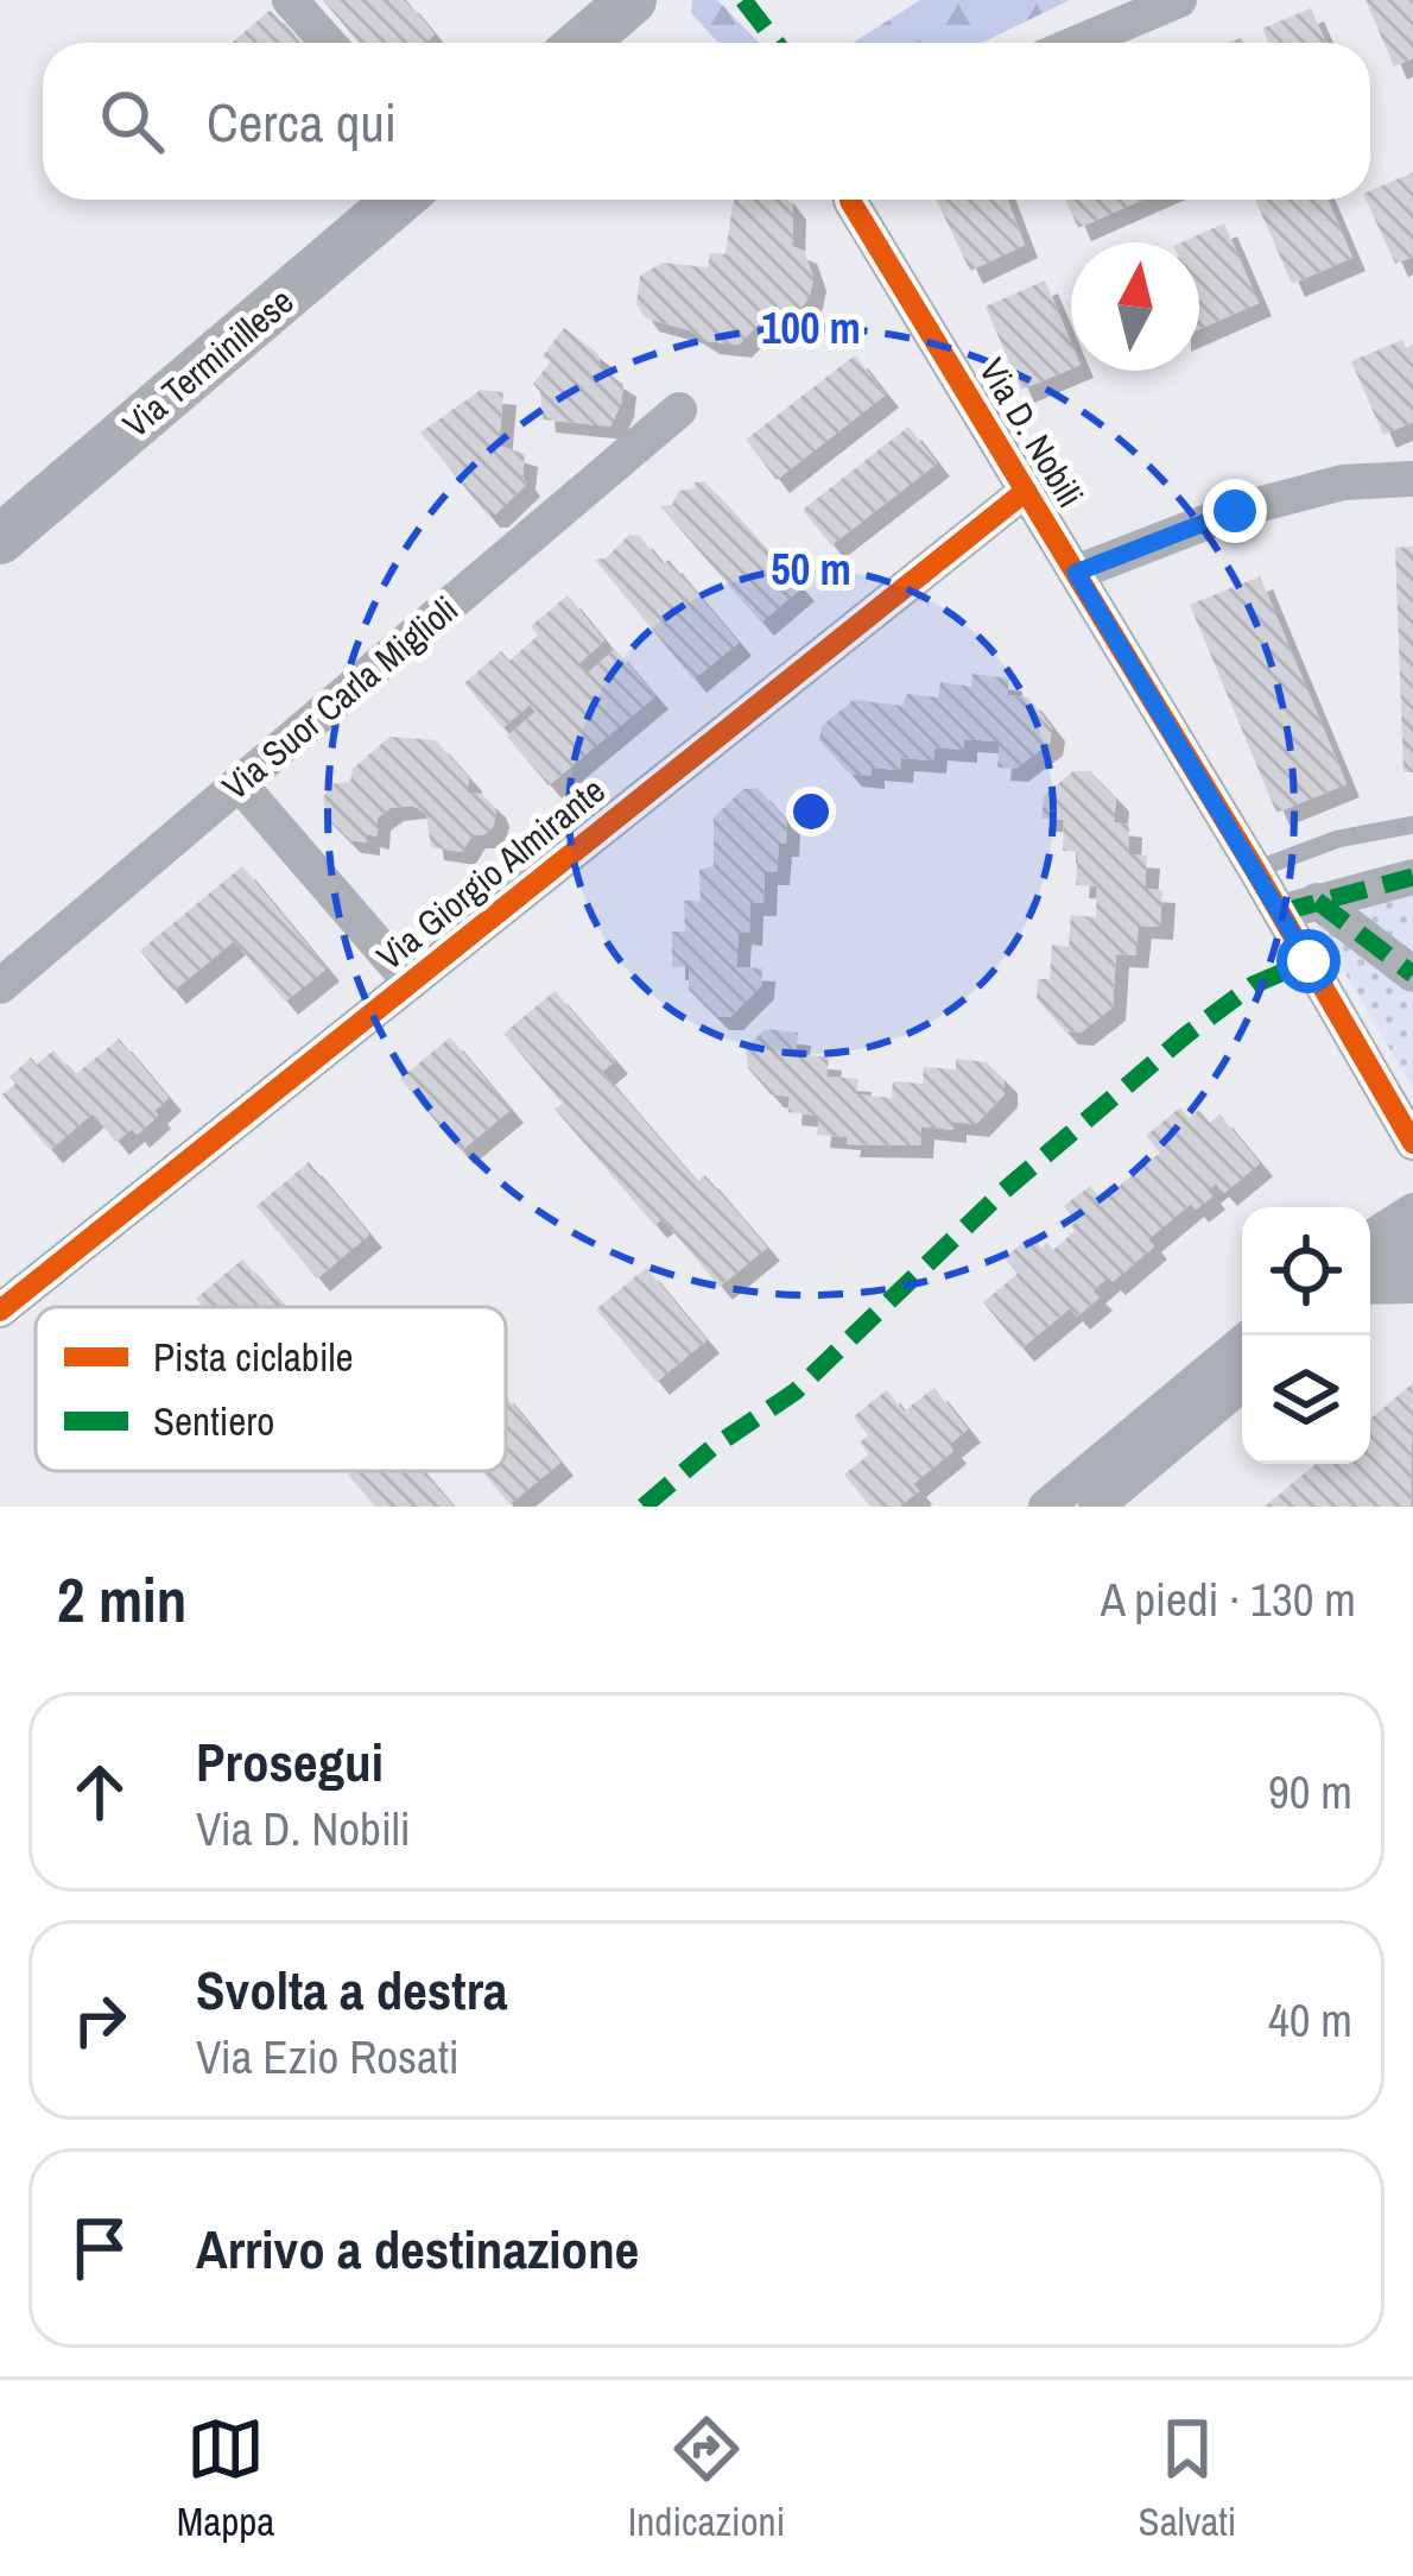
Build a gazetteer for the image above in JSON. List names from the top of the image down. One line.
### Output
{"streets":{"main road":["Via Terminillese"],"street":["Via D. Nobili","Via Suor Carla Miglioli","Via Giorgio Almirante"]},"crossings":[["Via D. Nobili","Via Giorgio Almirante"]],"legend":["Pista ciclabile","Sentiero"],"north":"top","page":{"search":"Cerca qui","heading":["2 min","A piedi · 130 m"],"list":[["Prosegui","Via D. Nobili","90 m"],["Svolta a destra","Via Ezio Rosati","40 m"],"Arrivo a destinazione"],"nav":["Mappa","Indicazioni","Salvati"]},"rings":["100 m","50 m"]}
